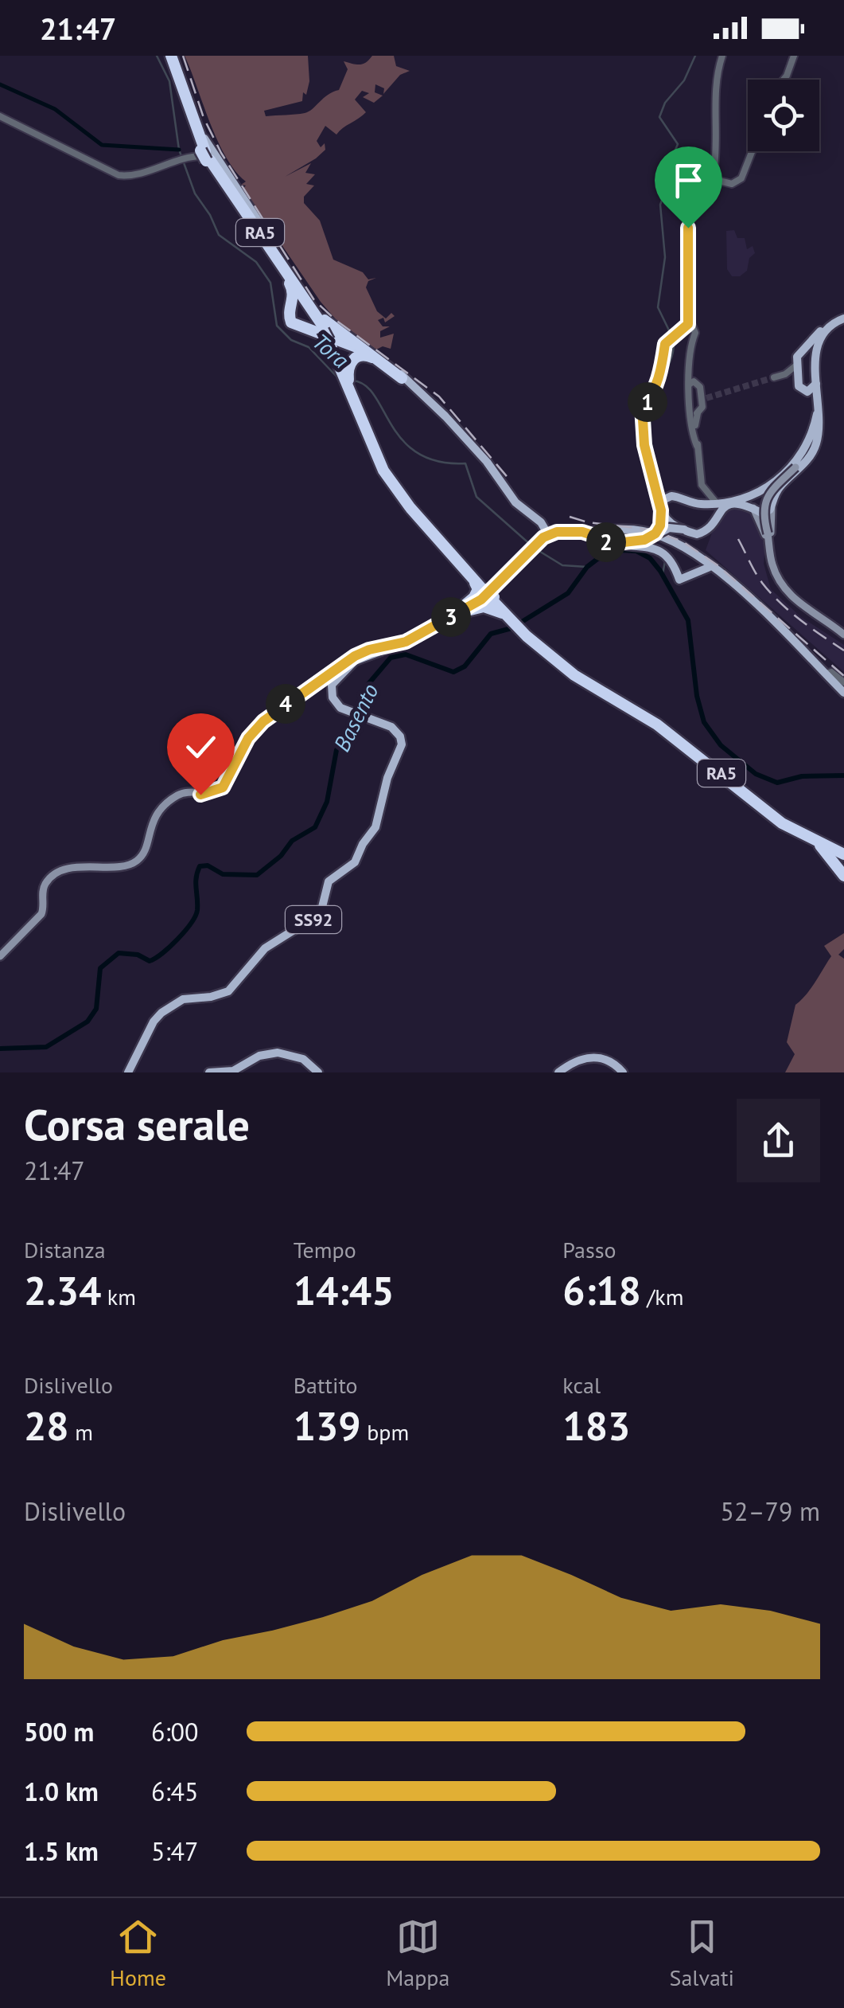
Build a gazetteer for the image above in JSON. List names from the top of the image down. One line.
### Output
{"streets":{"highway":["RA5"],"main road":["SS92"]},"water":["Tora","Basento"],"page":{"status":"21:47","pins":["1","2","3","4"],"heading":["Corsa serale","21:47"],"stats":[["Distanza","2.34 km"],["Tempo","14:45"],["Passo","6:18 /km"],["Dislivello","28 m"],["Battito","139 bpm"],["kcal","183"]],"chart":["Dislivello","52–79 m"],"list":[{"name":"500 m","note":"6:00"},{"name":"1.0 km","note":"6:45"},{"name":"1.5 km","note":"5:47"}],"tabs":["Home","Mappa","Salvati"]}}
